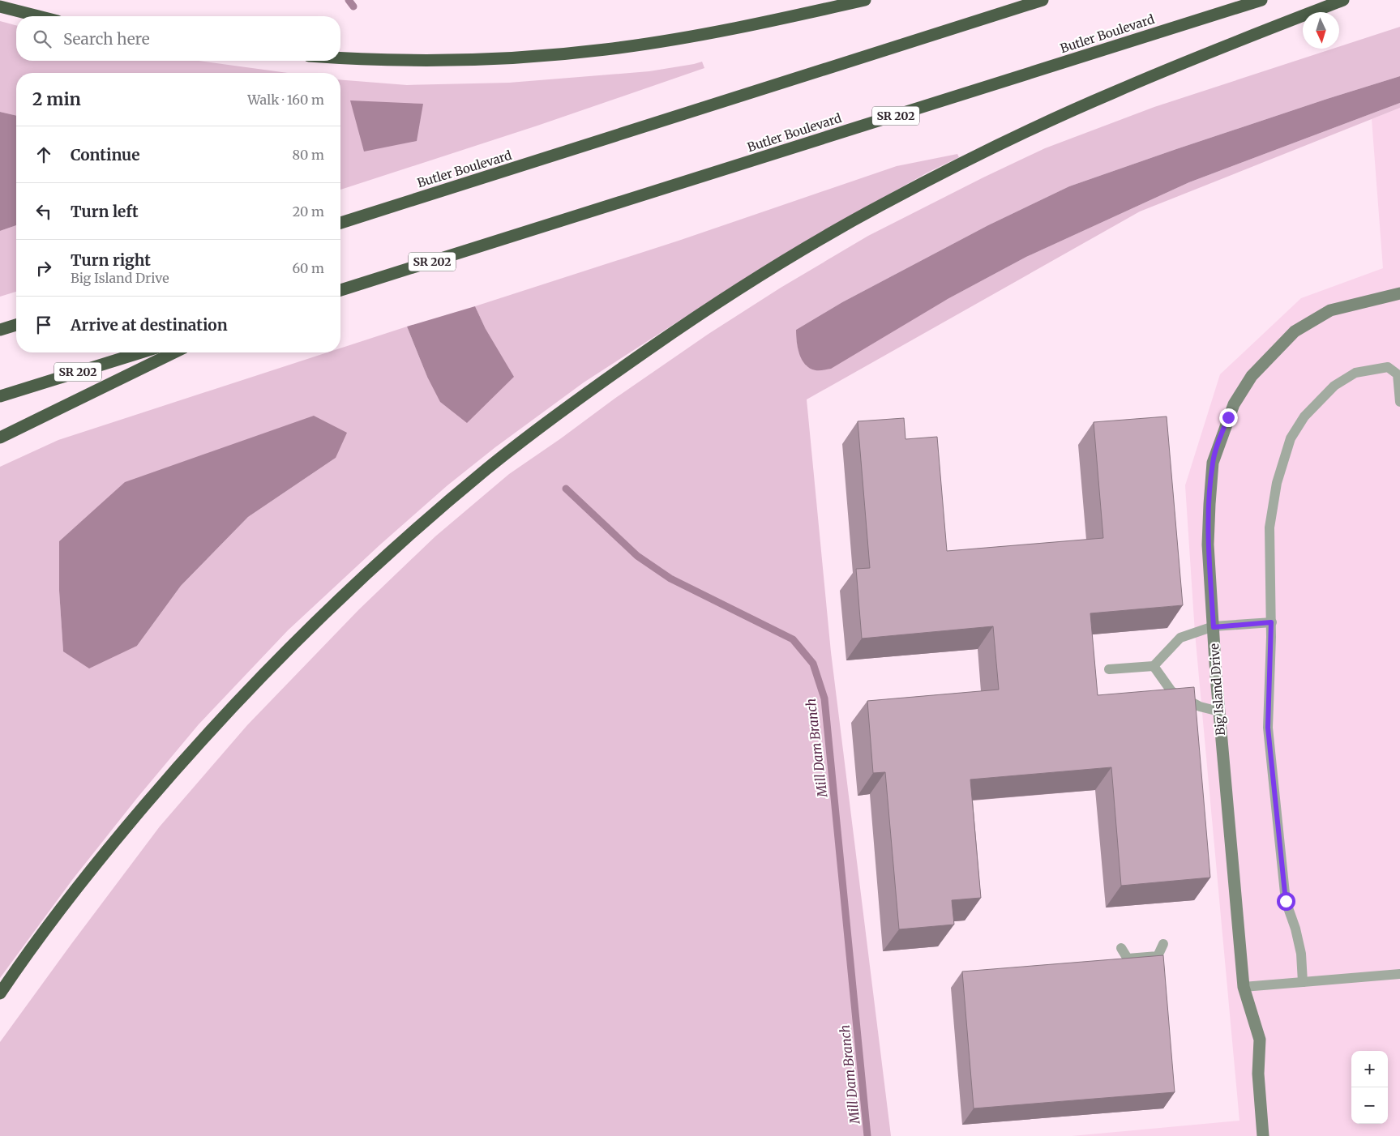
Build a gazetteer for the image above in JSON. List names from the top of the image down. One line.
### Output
{"streets":{"highway":["Butler Boulevard","SR 202"],"street":["Big Island Drive"]},"water":["Mill Dam Branch"],"north":"bottom","page":{"search":"Search here","heading":["2 min","Walk · 160 m"],"list":[["Continue","80 m"],["Turn left","20 m"],["Turn right","Big Island Drive","60 m"],"Arrive at destination"],"map_buttons":["+","−"]}}
